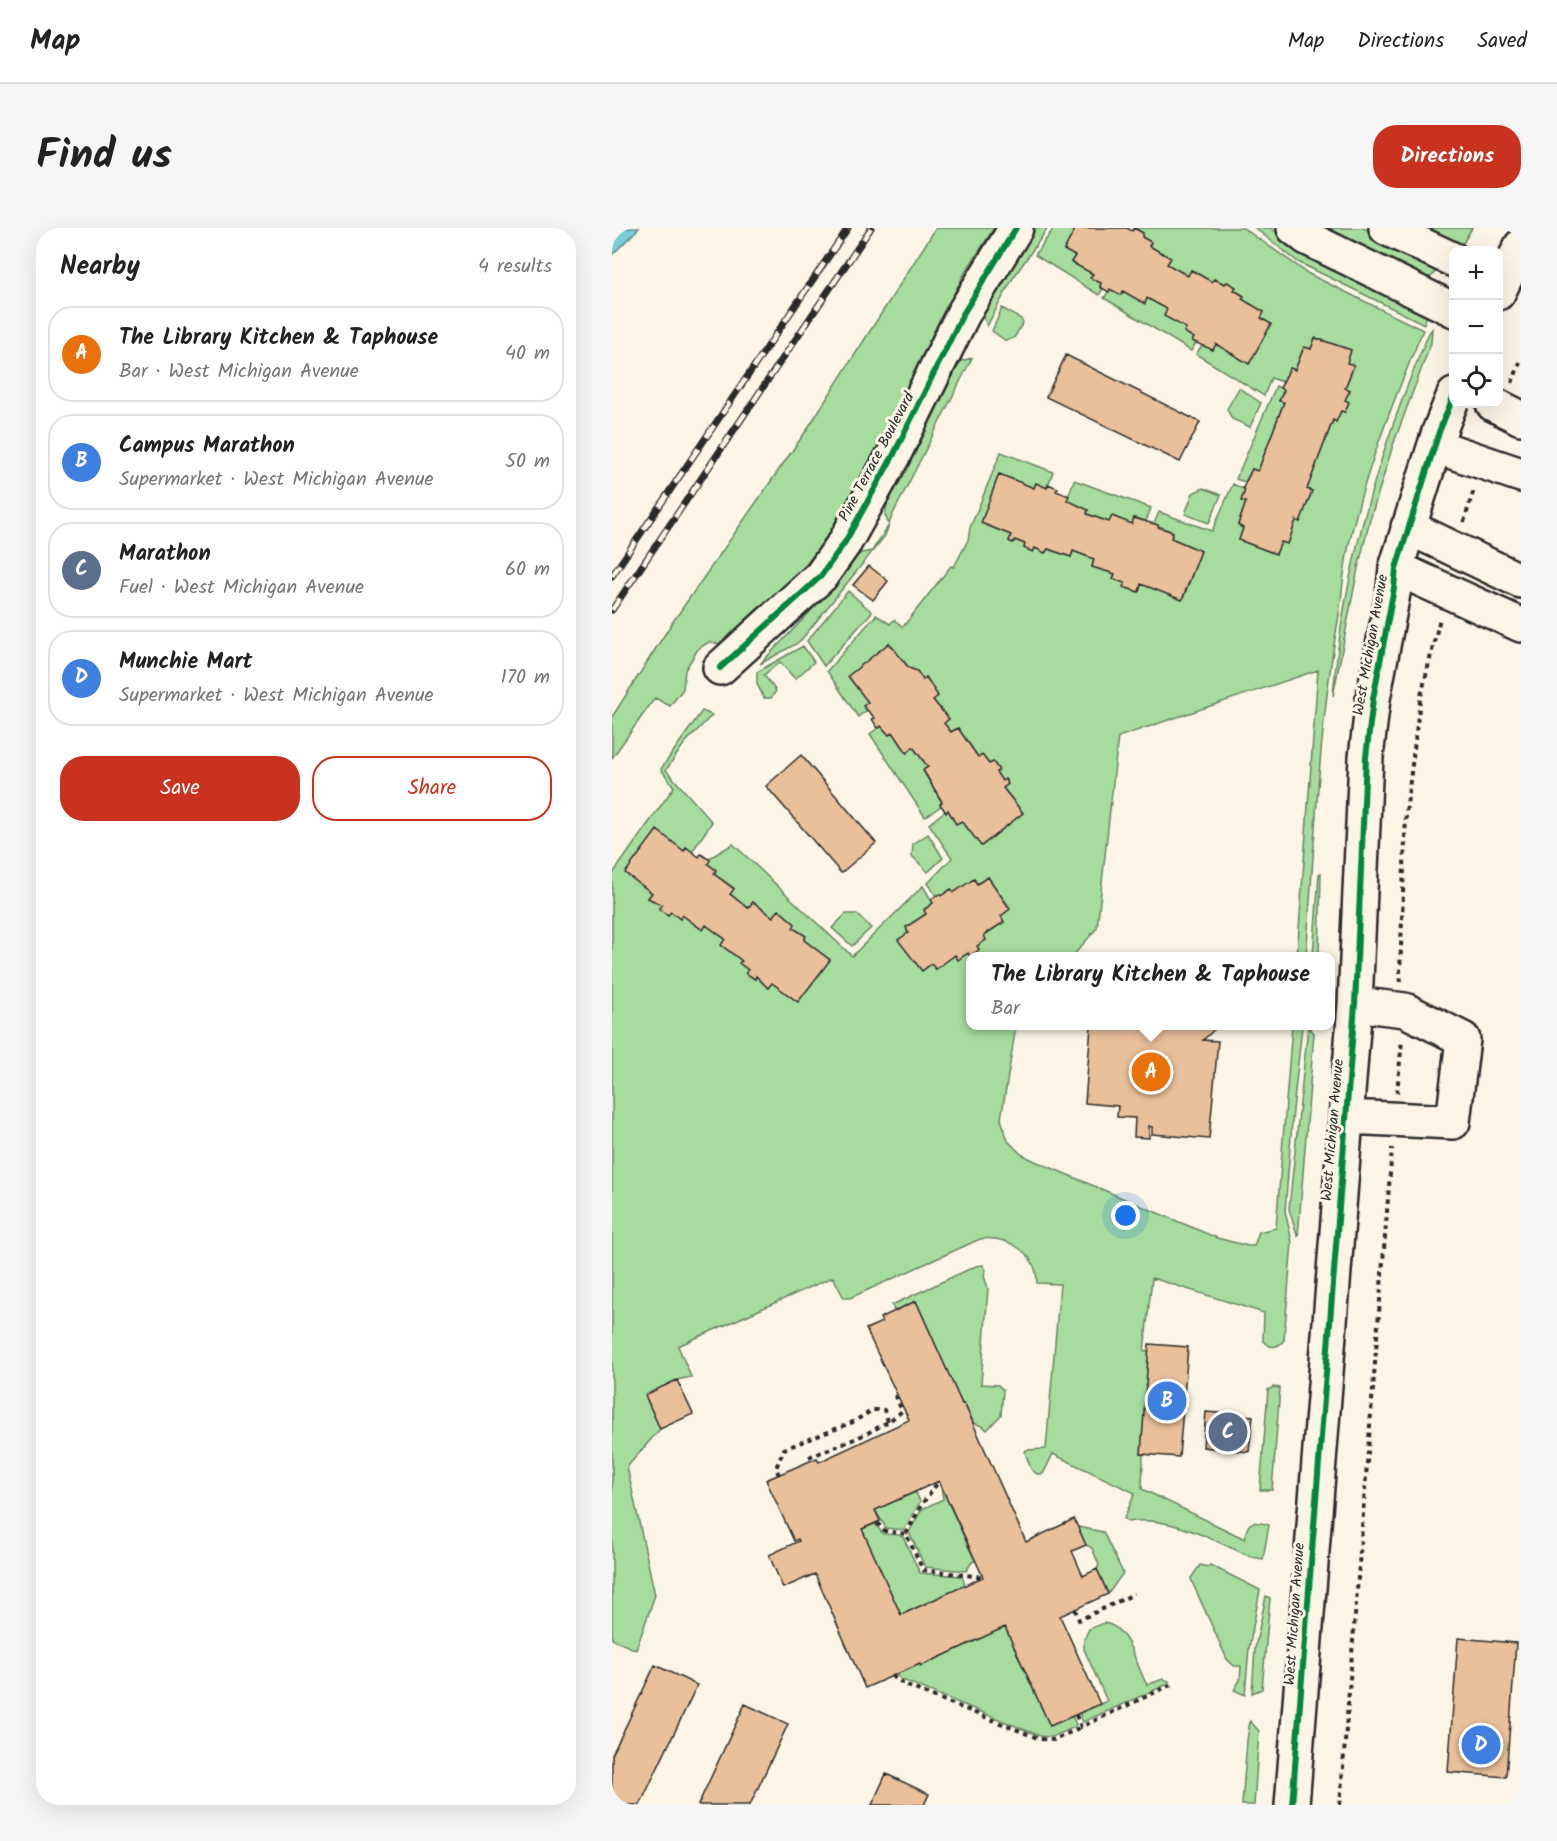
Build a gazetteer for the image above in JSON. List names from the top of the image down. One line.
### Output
{"streets":{"street":["Pine Terrace Boulevard","West Michigan Avenue"]},"page":{"header":"Map","nav":["Map","Directions","Saved"],"title":"Find us","buttons":["Directions",["Save","Share"]],"heading":["Nearby","4 results"],"map_buttons":["+","−"],"list":[{"mark":"A","name":"The Library Kitchen & Taphouse","note":"Bar · West Michigan Avenue","value":"40 m"},{"mark":"B","name":"Campus Marathon","note":"Supermarket · West Michigan Avenue","value":"50 m"},{"mark":"C","name":"Marathon","note":"Fuel · West Michigan Avenue","value":"60 m"},{"mark":"D","name":"Munchie Mart","note":"Supermarket · West Michigan Avenue","value":"170 m"}],"popup":["The Library Kitchen & Taphouse","Bar"],"pins":["A","B","C","D"]}}
